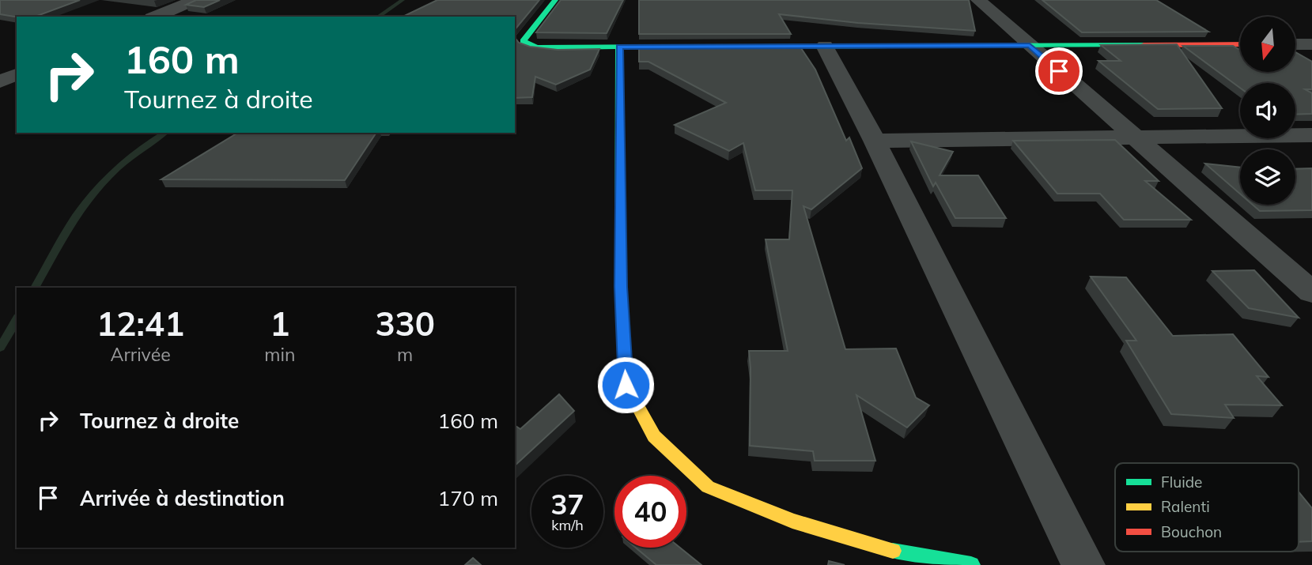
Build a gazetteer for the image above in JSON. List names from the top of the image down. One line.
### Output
{"legend":["Fluide","Ralenti","Bouchon"],"north":"bottom","page":{"turn":["160 m","Tournez à droite"],"eta":["12:41","Arrivée","1","min","330","m"],"list":[{"name":"Tournez à droite","value":"160 m"},{"name":"Arrivée à destination","value":"170 m"}],"speed":"37 km/h","limit":"40"}}
